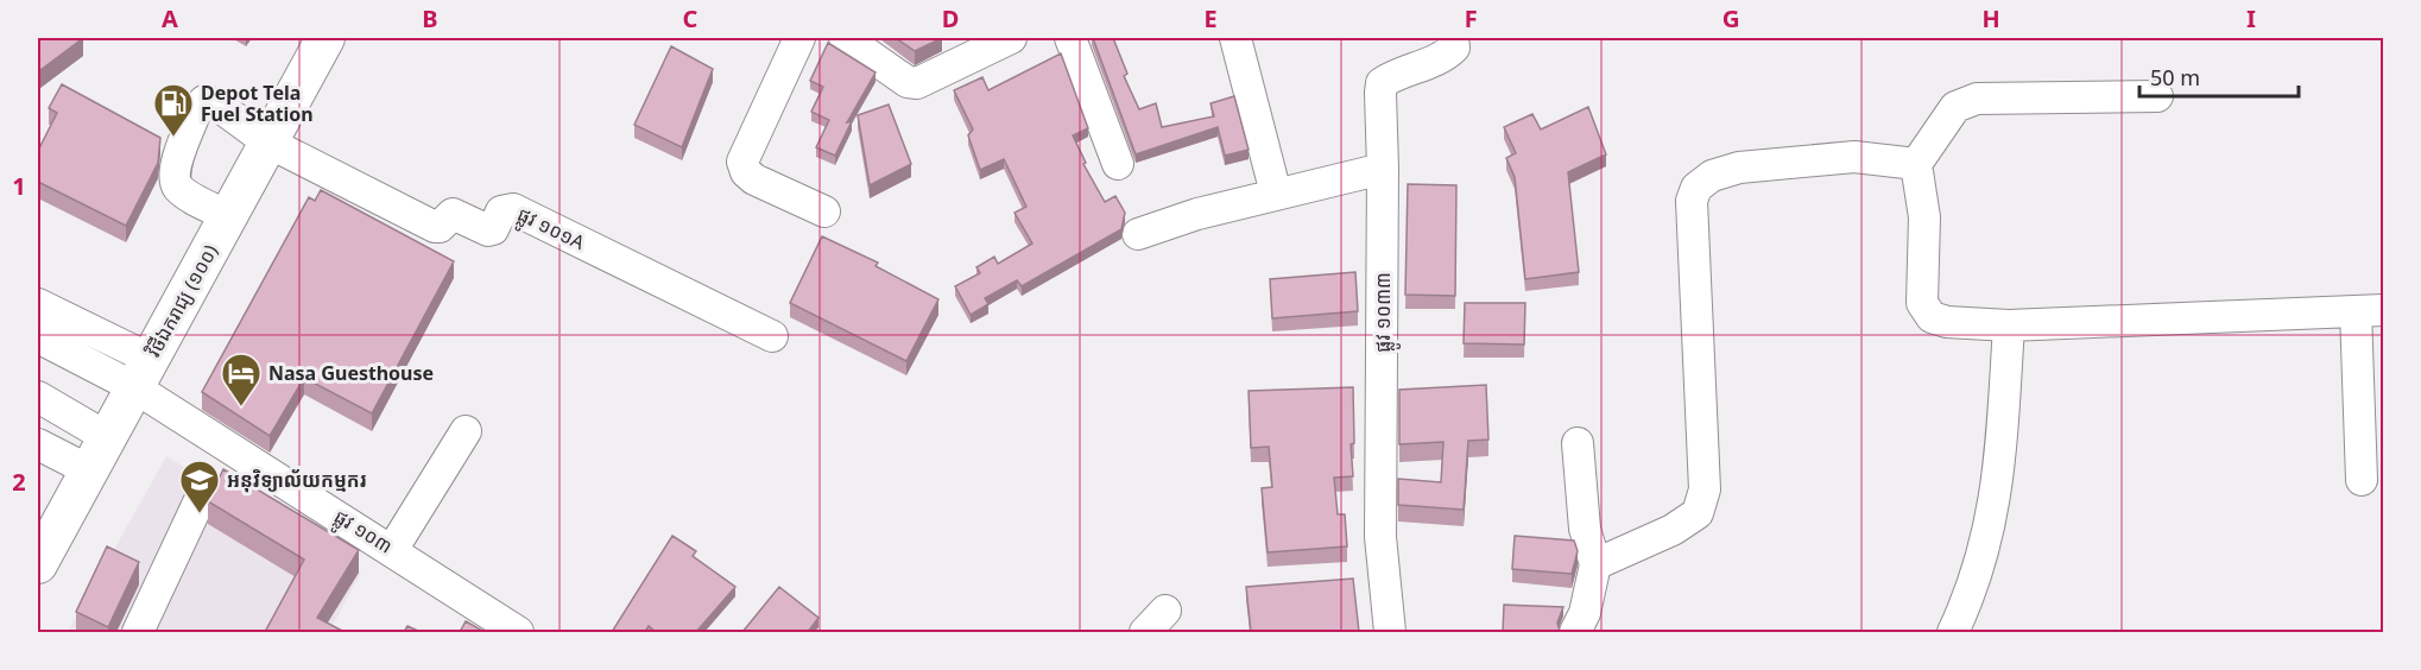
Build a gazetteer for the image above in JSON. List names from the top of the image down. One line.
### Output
{"streets":{"main road":["វិថីឯករាជ្យ (១០០)"],"street":["ផ្លូវ ១០១A","ផ្លូវ ១០៣៣","ផ្លូវ ១០៣"]},"crossings":[["ផ្លូវ ១០១A","វិថីឯករាជ្យ (១០០)"],["វិថីឯករាជ្យ (១០០)","ផ្លូវ ១០៣"]],"places":{"fuel station":["Depot Tela Fuel Station"],"hotel":["Nasa Guesthouse"],"school or university":["អនុវិទ្យាល័យកម្មករ"]},"scale_bar":"50 m","grid":{"columns":["A","B","C","D","E","F","G","H","I"],"rows":["1","2"]}}
